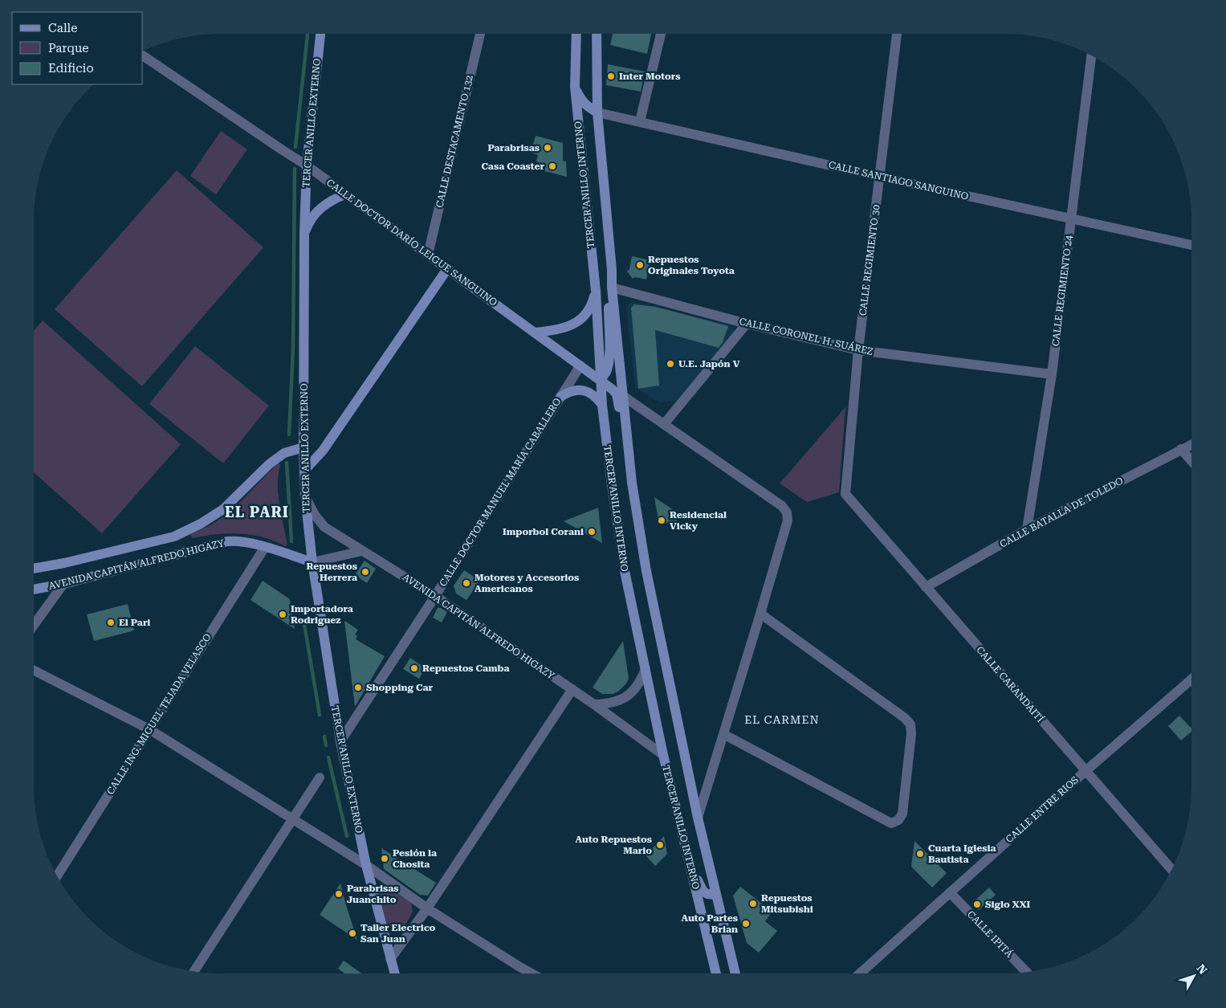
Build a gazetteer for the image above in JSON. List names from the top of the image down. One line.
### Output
{"streets":{"main road":["TERCER ANILLO EXTERNO","TERCER ANILLO INTERNO","CALLE DOCTOR DARÍO LEIGUE SANGUINO","AVENIDA CAPITÁN ALFREDO HIGAZY"],"street":["CALLE DESTACAMENTO 132","CALLE SANTIAGO SANGUINO","CALLE REGIMIENTO 30","CALLE REGIMIENTO 24","CALLE CORONEL H. SUÁREZ","CALLE DOCTOR MANUEL MARÍA CABALLERO","CALLE BATALLA DE TOLEDO","CALLE CARANDAITÍ","CALLE ING. MIGUEL TEJADA VELASCO","CALLE ENTRE RIOS","CALLE IPITÁ"]},"crossings":[["TERCER ANILLO EXTERNO","CALLE DOCTOR DARÍO LEIGUE SANGUINO"],["TERCER ANILLO EXTERNO","CALLE DOCTOR MANUEL MARÍA CABALLERO"],["TERCER ANILLO EXTERNO","AVENIDA CAPITÁN ALFREDO HIGAZY"],["CALLE DESTACAMENTO 132","CALLE DOCTOR DARÍO LEIGUE SANGUINO"],["CALLE SANTIAGO SANGUINO","TERCER ANILLO INTERNO"],["CALLE SANTIAGO SANGUINO","CALLE REGIMIENTO 30"],["CALLE SANTIAGO SANGUINO","CALLE REGIMIENTO 24"],["TERCER ANILLO INTERNO","CALLE DOCTOR DARÍO LEIGUE SANGUINO"],["TERCER ANILLO INTERNO","CALLE CORONEL H. SUÁREZ"],["TERCER ANILLO INTERNO","AVENIDA CAPITÁN ALFREDO HIGAZY"],["CALLE DOCTOR DARÍO LEIGUE SANGUINO","CALLE DOCTOR MANUEL MARÍA CABALLERO"],["CALLE REGIMIENTO 30","CALLE CORONEL H. SUÁREZ"],["CALLE REGIMIENTO 30","CALLE CARANDAITÍ"],["CALLE REGIMIENTO 24","CALLE CORONEL H. SUÁREZ"],["CALLE REGIMIENTO 24","CALLE BATALLA DE TOLEDO"],["CALLE DOCTOR MANUEL MARÍA CABALLERO","AVENIDA CAPITÁN ALFREDO HIGAZY"],["CALLE BATALLA DE TOLEDO","CALLE CARANDAITÍ"],["AVENIDA CAPITÁN ALFREDO HIGAZY","CALLE ING. MIGUEL TEJADA VELASCO"],["CALLE CARANDAITÍ","CALLE ENTRE RIOS"],["CALLE ENTRE RIOS","CALLE IPITÁ"]],"districts":["EL PARI","EL CARMEN"],"places":["Inter Motors","Parabrisas","Casa Coaster","Repuestos Originales Toyota","U.E. Japón V","Residencial Vicky","Imporbol Corani","Repuestos Herrera","Motores y Accesorios Americanos","Importadora Rodriguez","El Pari","Repuestos Camba","Shopping Car","Auto Repuestos Mario","Cuarta Iglesia Bautista","Pesión la Chosita","Parabrisas Juanchito","Repuestos Mitsubishi","Siglo XXI","Auto Partes Brian","Taller Electrico San Juan"],"legend":["Calle","Parque","Edificio"],"north":"top right"}
